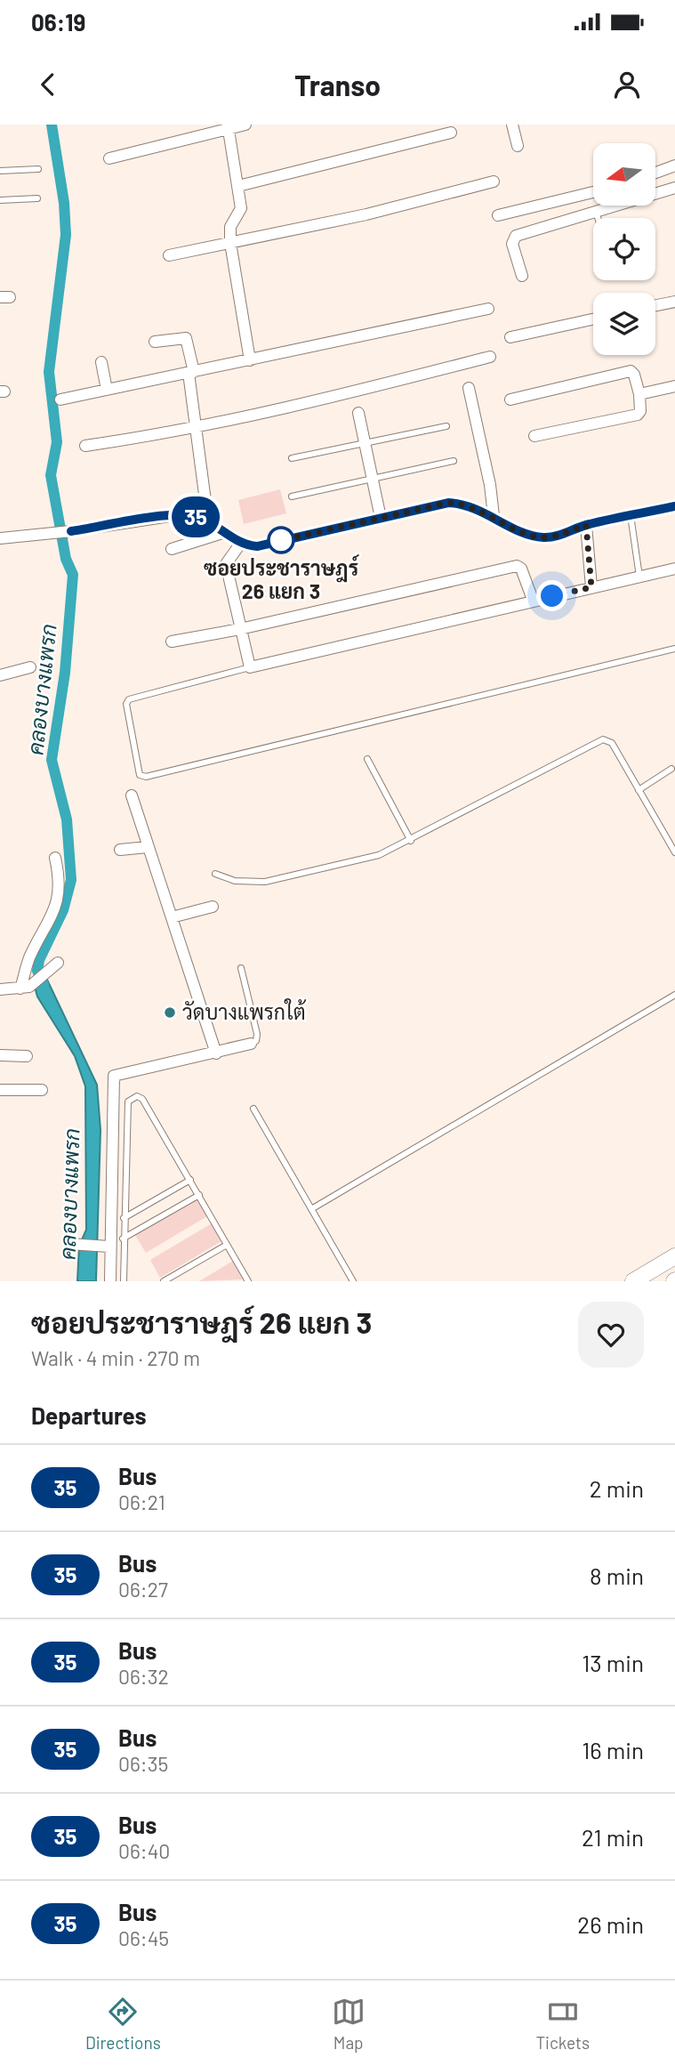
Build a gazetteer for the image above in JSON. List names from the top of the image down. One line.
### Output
{"water":["คลองบางแพรก"],"places":["ซอยประชาราษฎร์ 26 แยก 3","วัดบางแพรกใต้"],"lines":["bus line 35"],"north":"left","page":{"status":"06:19","header":"Transo","on_map":"35","heading":[["ซอยประชาราษฎร์ 26 แยก 3","Walk · 4 min · 270 m"],"Departures"],"list":[{"mark":"35","name":"Bus","note":"06:21","value":"2 min"},{"mark":"35","name":"Bus","note":"06:27","value":"8 min"},{"mark":"35","name":"Bus","note":"06:32","value":"13 min"},{"mark":"35","name":"Bus","note":"06:35","value":"16 min"},{"mark":"35","name":"Bus","note":"06:40","value":"21 min"},{"mark":"35","name":"Bus","note":"06:45","value":"26 min"}],"tabs":["Directions","Map","Tickets"]}}
